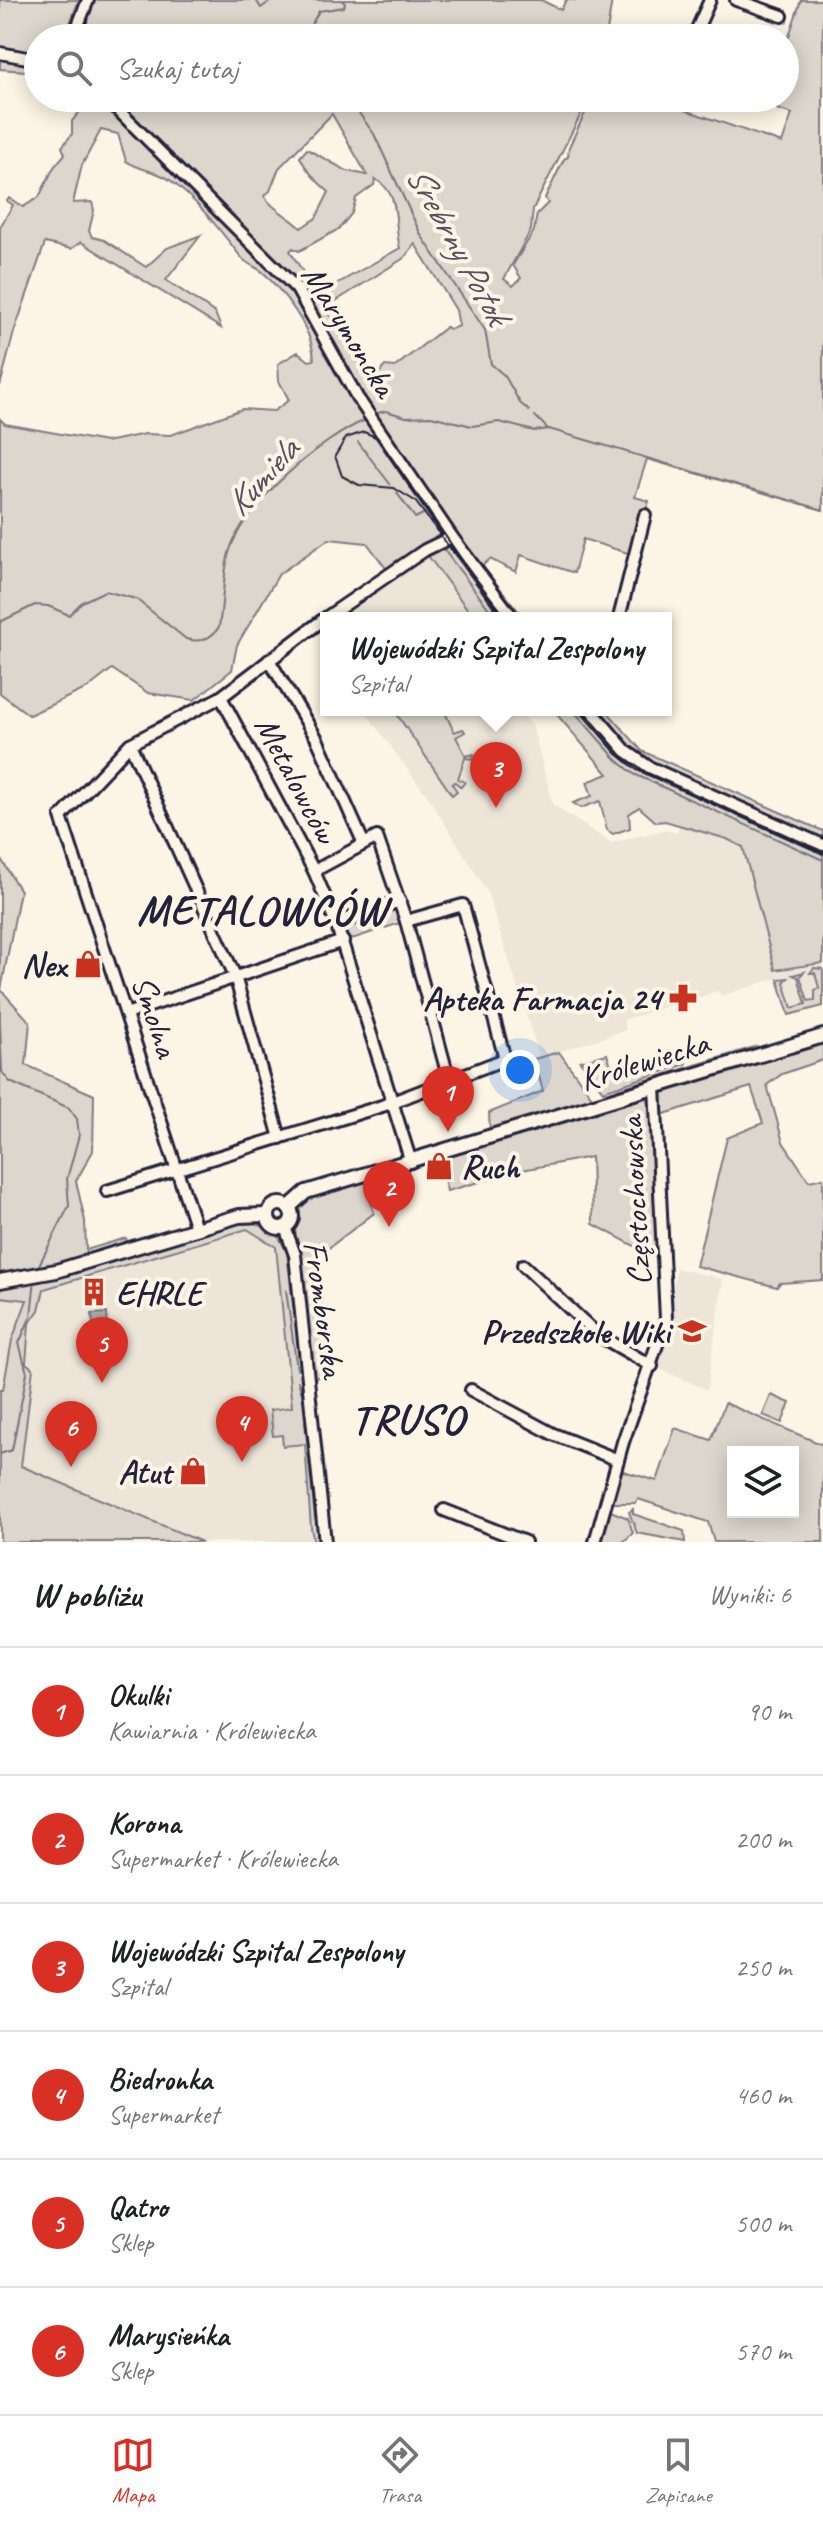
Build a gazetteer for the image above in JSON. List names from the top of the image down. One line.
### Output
{"streets":{"main road":["Królewiecka"],"street":["Marymoncka","Metalowców","Smolna","Częstochowska","Fromborska"]},"crossings":[["Metalowców","Królewiecka"],["Królewiecka","Częstochowska"],["Królewiecka","Fromborska"]],"districts":["METALOWCÓW","TRUSO"],"water":["Srebrny Potok","Kumiela"],"places":{"shop":["Nex","Ruch","Atut"],"pharmacy":["Apteka Farmacja 24"],"building":["EHRLE"],"school or university":["Przedszkole Wiki"]},"page":{"search":"Szukaj tutaj","popup":["Wojewódzki Szpital Zespolony","Szpital"],"pins":["3","1","2","5","4","6"],"heading":["W pobliżu","Wyniki: 6"],"list":[{"mark":"1","name":"Okulki","note":"Kawiarnia · Królewiecka","value":"90 m"},{"mark":"2","name":"Korona","note":"Supermarket · Królewiecka","value":"200 m"},{"mark":"3","name":"Wojewódzki Szpital Zespolony","note":"Szpital","value":"250 m"},{"mark":"4","name":"Biedronka","note":"Supermarket","value":"460 m"},{"mark":"5","name":"Qatro","note":"Sklep","value":"500 m"},{"mark":"6","name":"Marysieńka","note":"Sklep","value":"570 m"}],"nav":["Mapa","Trasa","Zapisane"]}}
